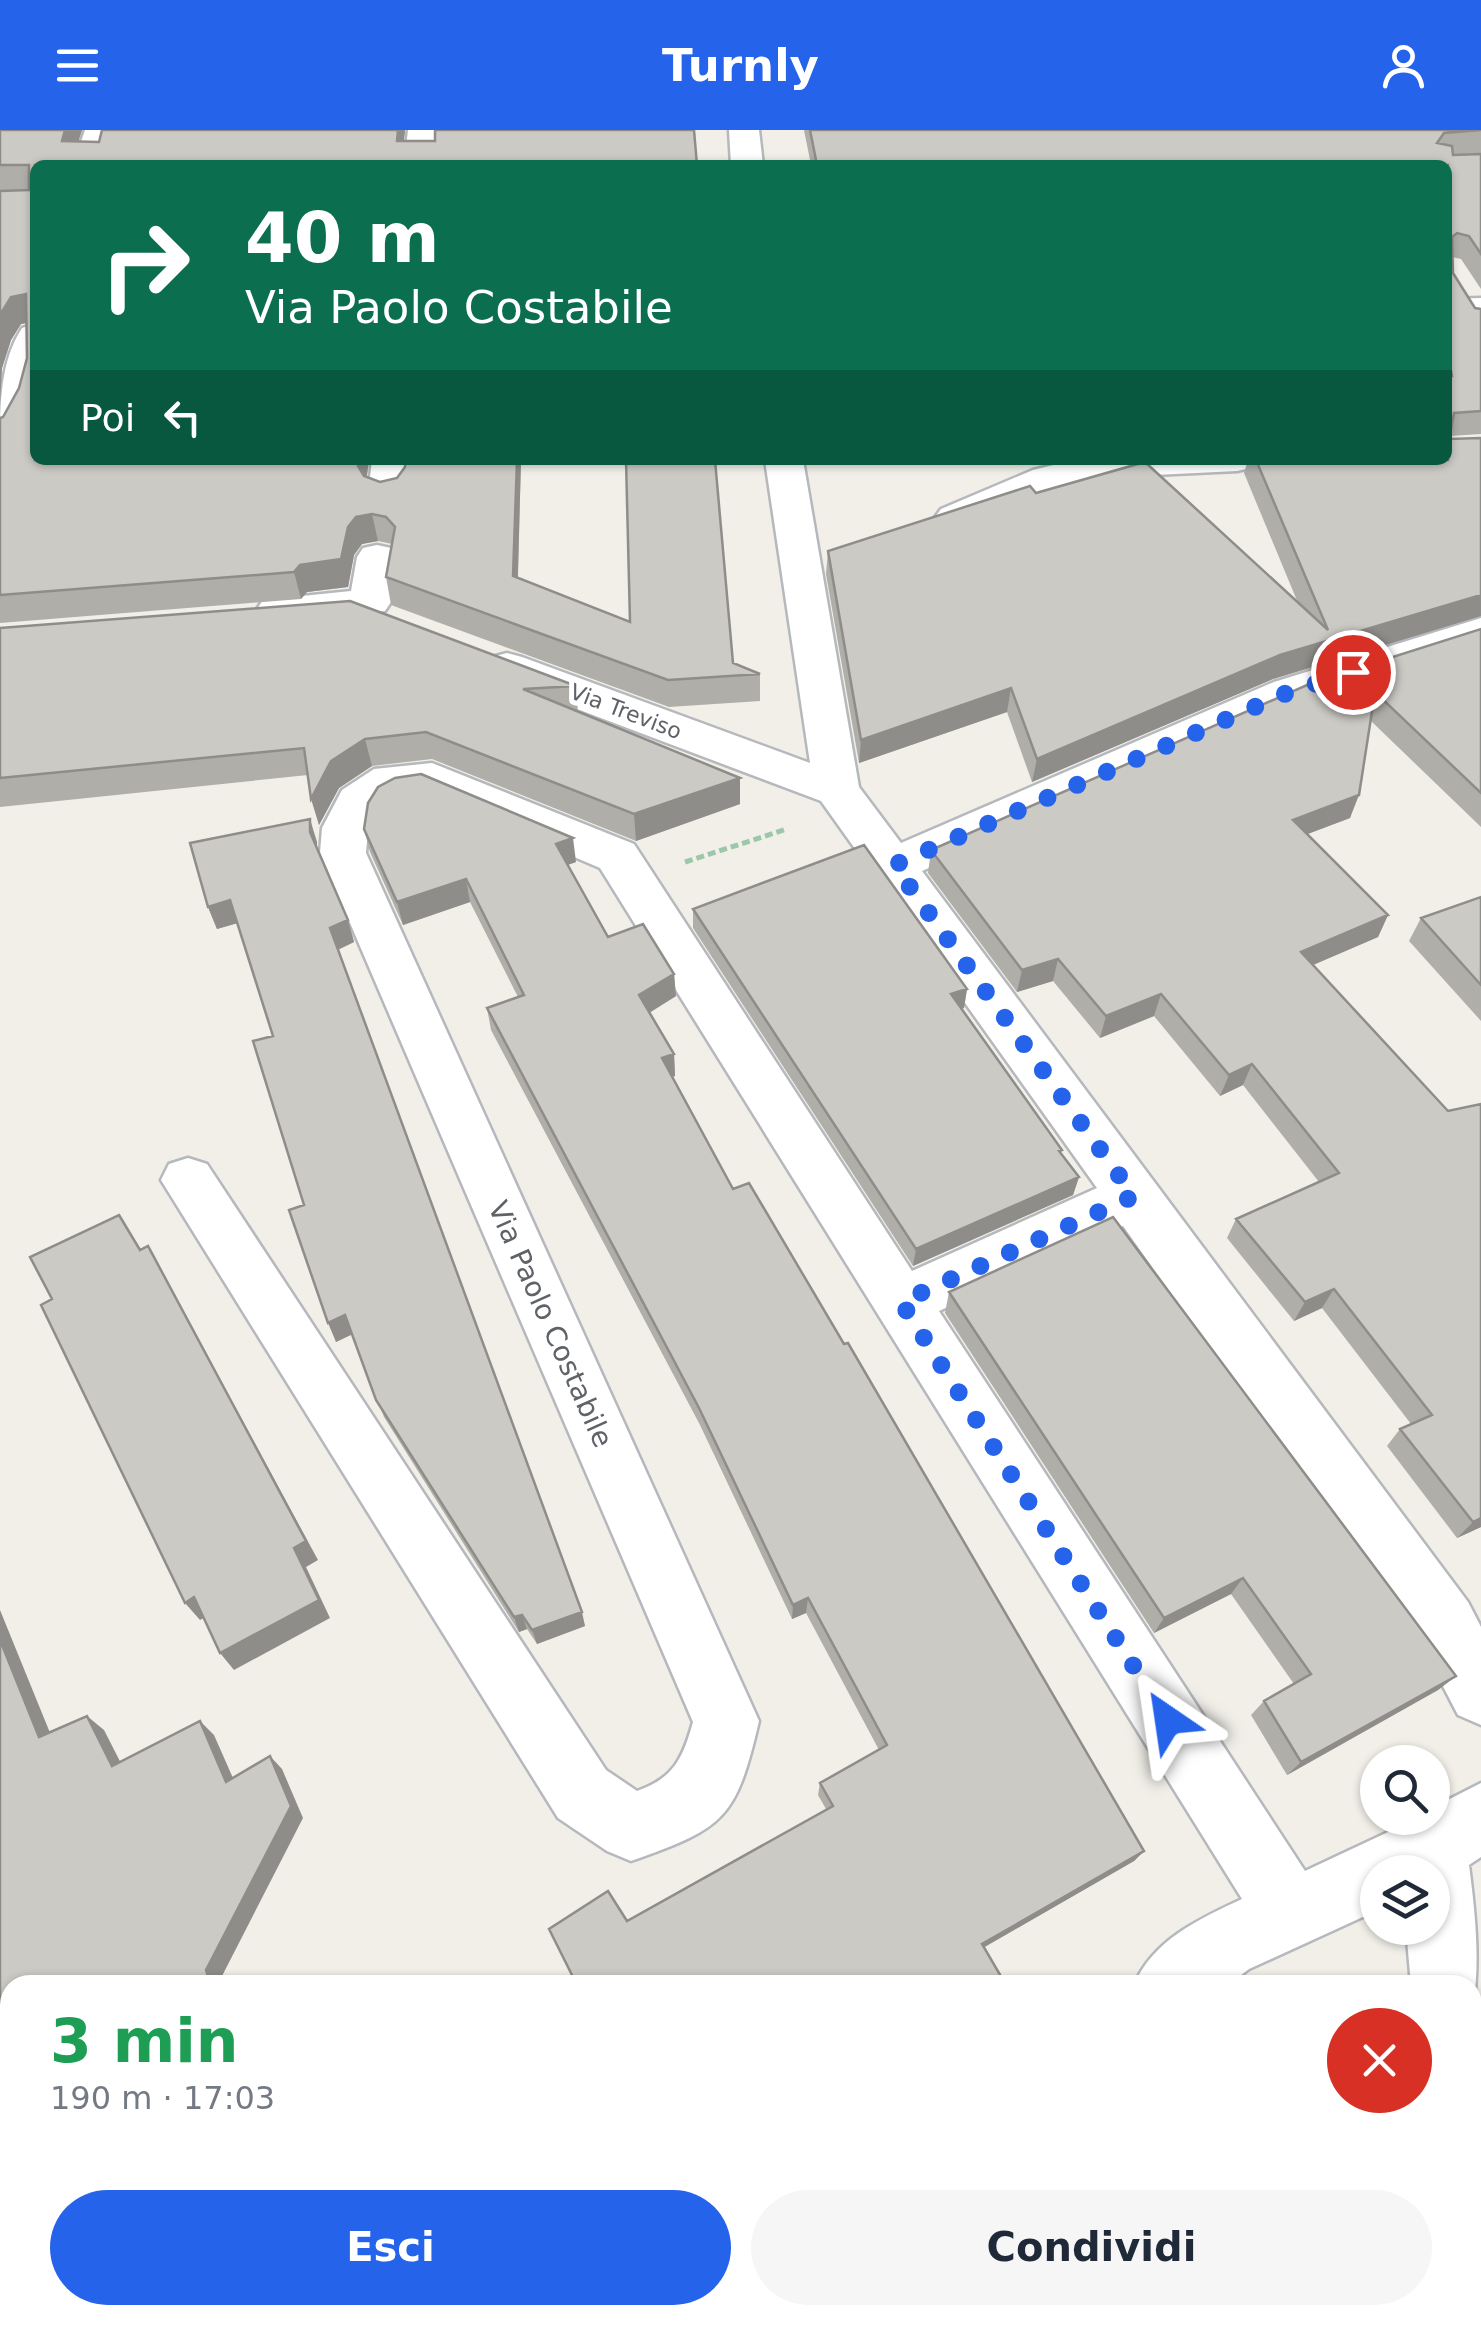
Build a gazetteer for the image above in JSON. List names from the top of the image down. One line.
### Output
{"streets":{"street":["Via Treviso","Via Paolo Costabile"]},"page":{"header":"Turnly","turn":["40 m","Via Paolo Costabile"],"then":"Poi","heading":["3 min","190 m · 17:03"],"buttons":["Esci","Condividi"]}}
